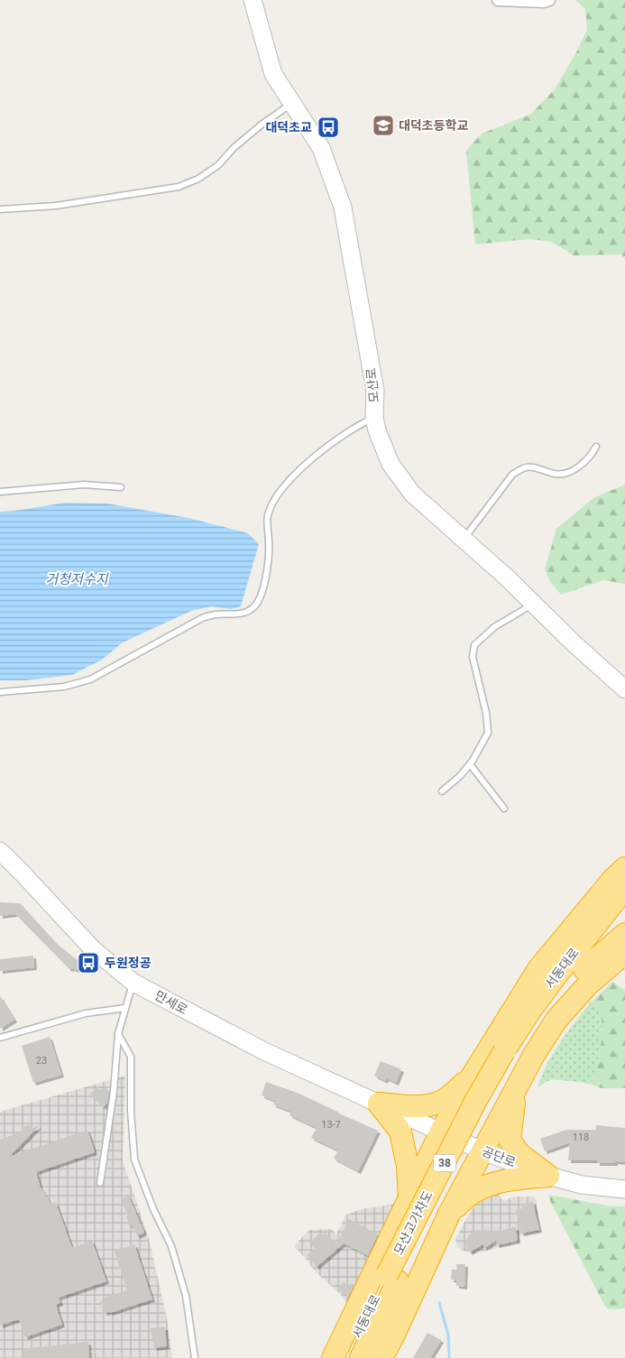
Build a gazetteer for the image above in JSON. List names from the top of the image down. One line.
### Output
{"streets":{"highway":["서동대로","38","모산고가차도"],"street":["모산로","만세로","공단로"]},"crossings":[["서동대로","모산고가차도"],["만세로","공단로"]],"water":["거청저수지"],"places":{"school or university":["대덕초등학교"],"bus stop":["대덕초교","두원정공"]},"house_numbers":["23","13-7","118"]}
